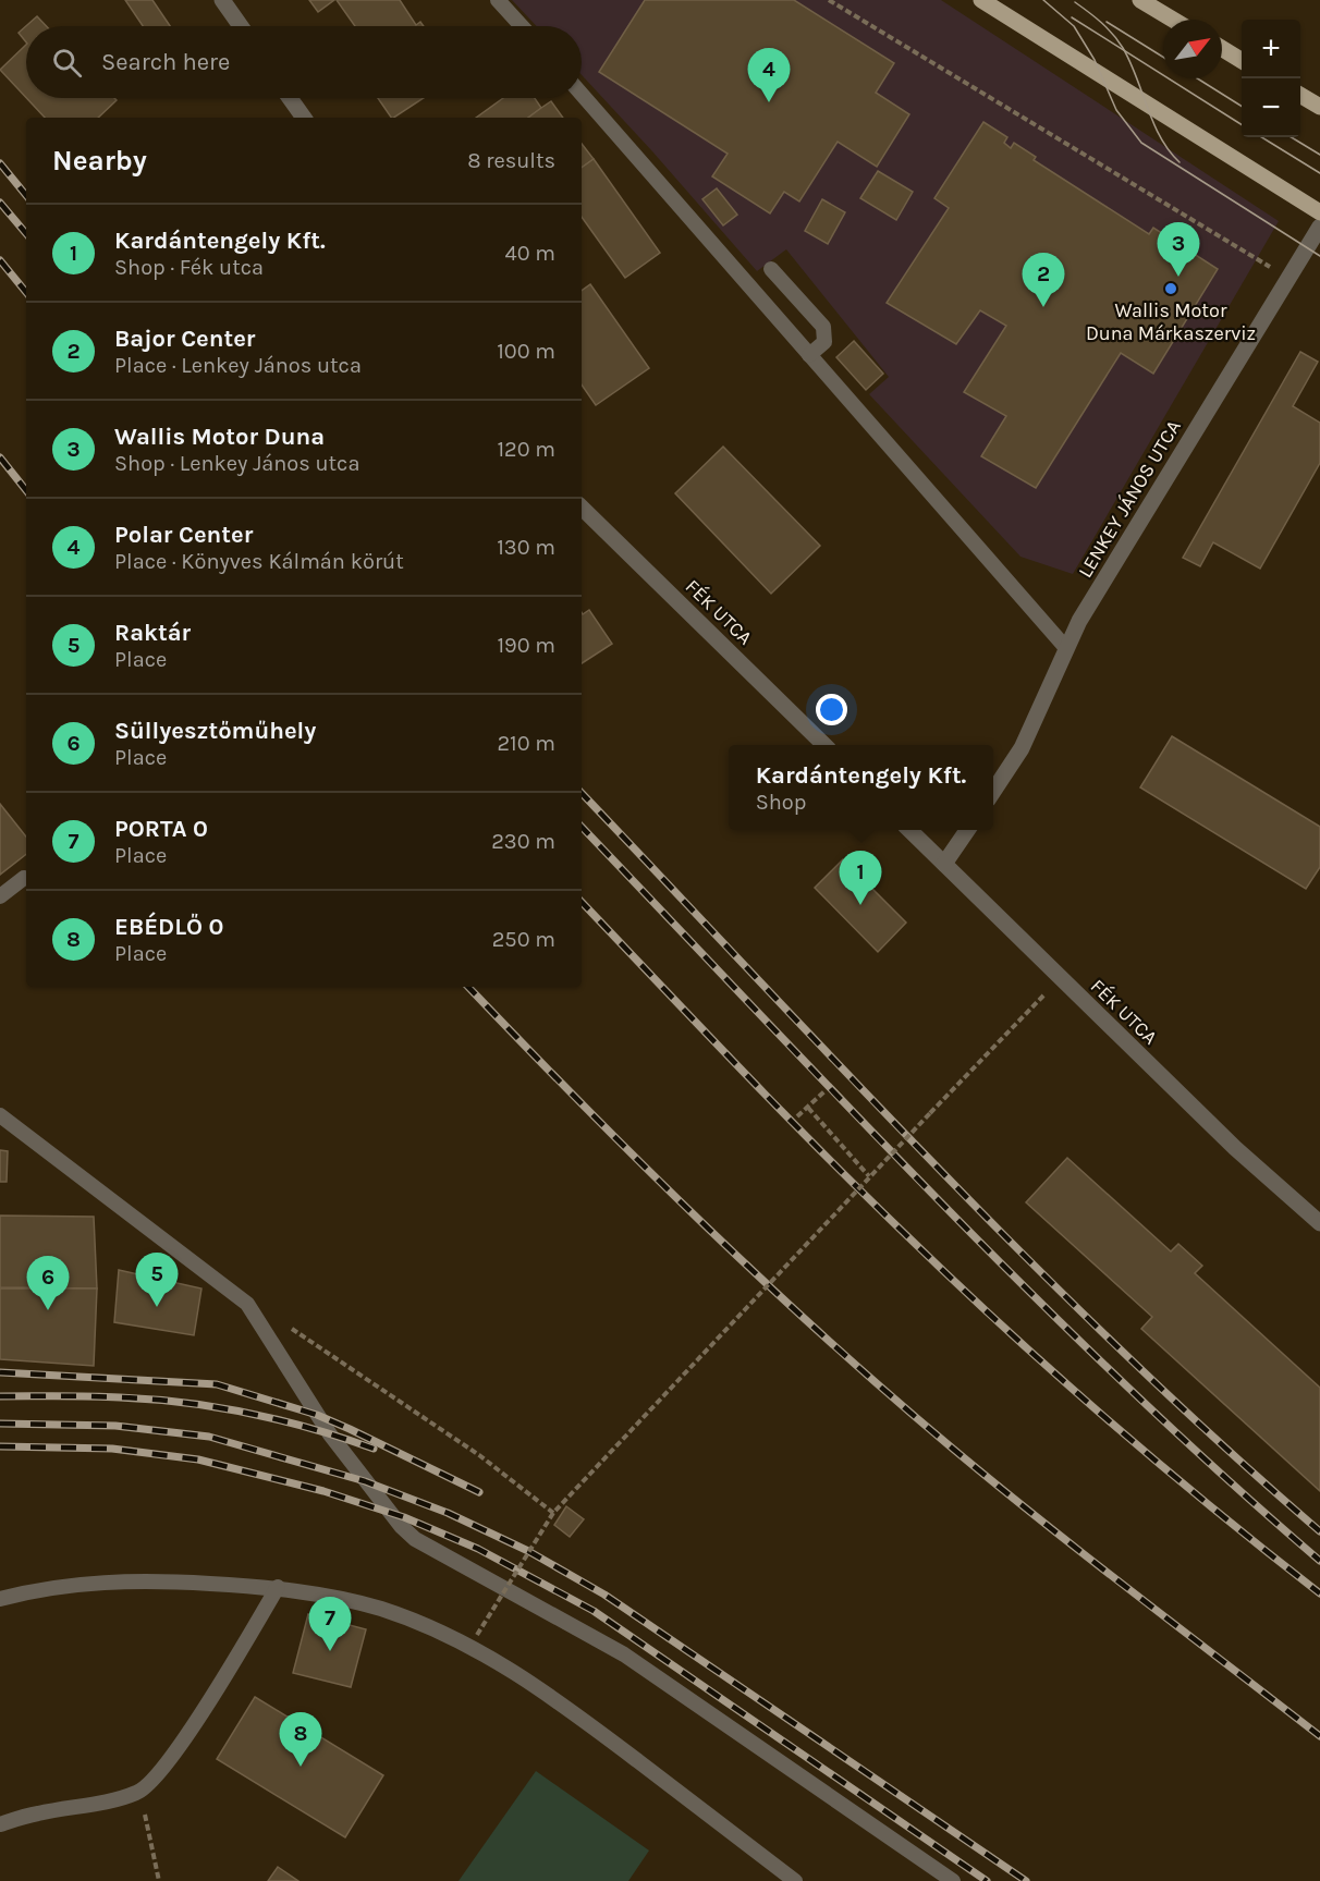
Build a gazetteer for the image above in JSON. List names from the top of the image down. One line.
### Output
{"streets":{"street":["LENKEY JÁNOS UTCA","FÉK UTCA"]},"places":["Wallis Motor Duna Márkaszerviz"],"north":"top right","page":{"map_buttons":["+","−"],"search":"Search here","pins":["4","3","2","1","5","6","7","8"],"heading":["Nearby","8 results"],"list":[{"mark":"1","name":"Kardántengely Kft.","note":"Shop · Fék utca","value":"40 m"},{"mark":"2","name":"Bajor Center","note":"Place · Lenkey János utca","value":"100 m"},{"mark":"3","name":"Wallis Motor Duna","note":"Shop · Lenkey János utca","value":"120 m"},{"mark":"4","name":"Polar Center","note":"Place · Könyves Kálmán körút","value":"130 m"},{"mark":"5","name":"Raktár","note":"Place","value":"190 m"},{"mark":"6","name":"Süllyesztőműhely","note":"Place","value":"210 m"},{"mark":"7","name":"PORTA 0","note":"Place","value":"230 m"},{"mark":"8","name":"EBÉDLŐ 0","note":"Place","value":"250 m"}],"popup":["Kardántengely Kft.","Shop"]}}
